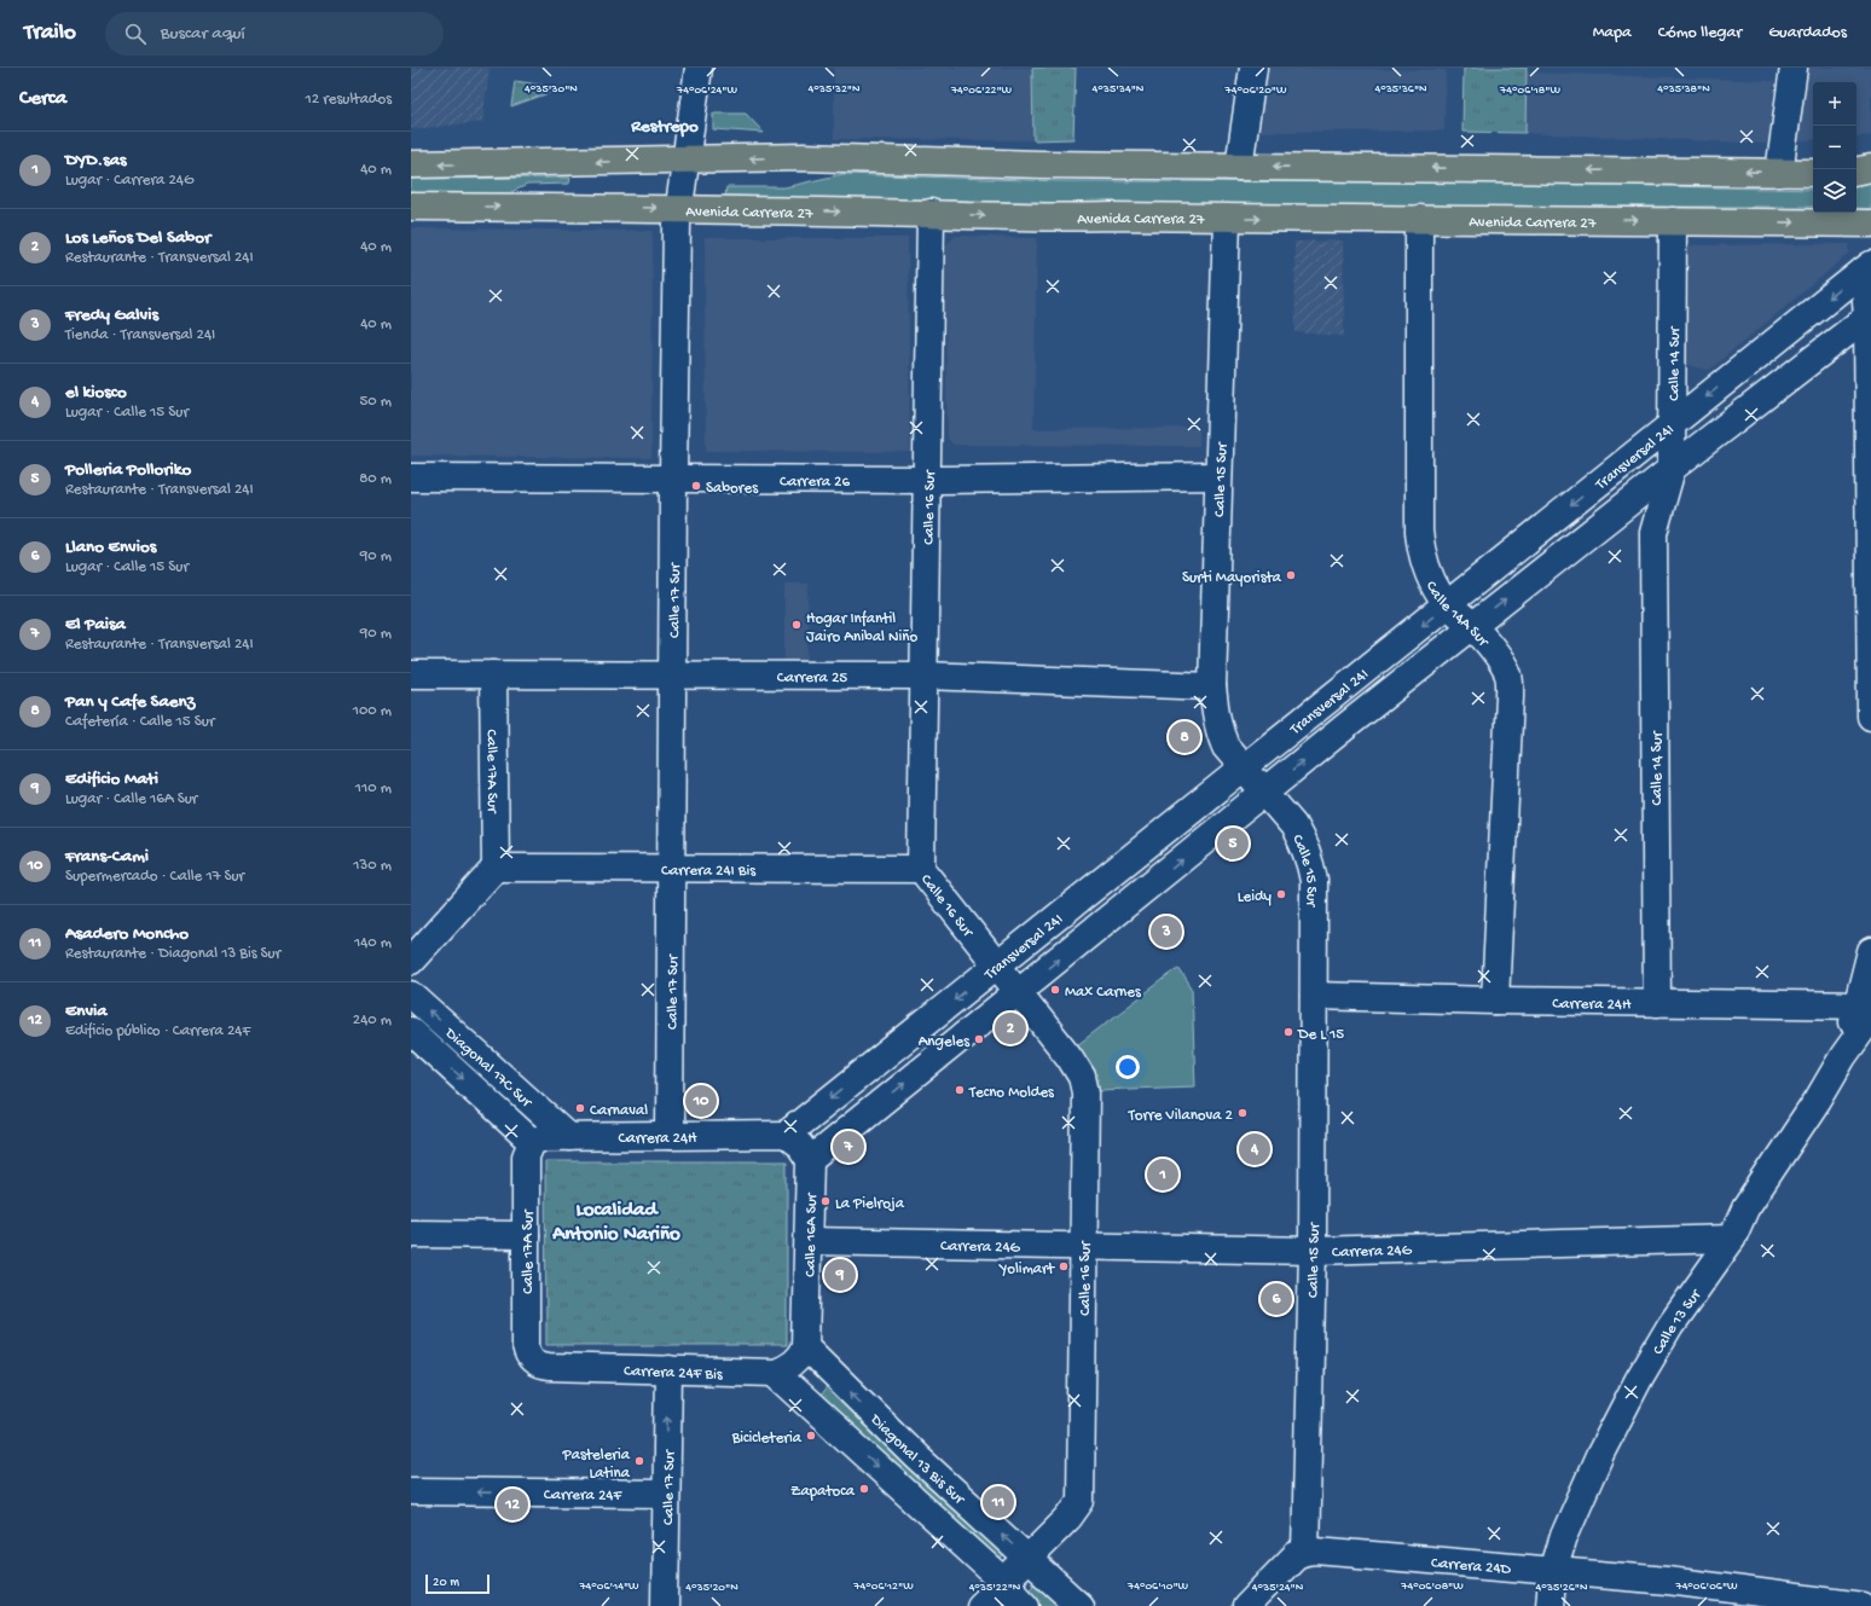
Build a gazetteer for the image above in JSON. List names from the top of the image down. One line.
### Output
{"streets":{"main road":["Avenida Carrera 27"],"street":["Calle 14 Sur","Transversal 24I","Carrera 26","Calle 15 Sur","Calle 16 Sur","Calle 17 Sur","Calle 14A Sur","Carrera 25","Calle 17A Sur","Carrera 24I Bis","Carrera 24H","Diagonal 17C Sur","Calle 16A Sur","Carrera 24G","Calle 13 Sur","Carrera 24F Bis","Diagonal 13 Bis Sur","Carrera 24F","Carrera 24D"]},"crossings":[["Avenida Carrera 27","Calle 14 Sur"],["Avenida Carrera 27","Calle 15 Sur"],["Avenida Carrera 27","Calle 16 Sur"],["Avenida Carrera 27","Calle 17 Sur"],["Avenida Carrera 27","Calle 14A Sur"],["Calle 14 Sur","Transversal 24I"],["Calle 14 Sur","Carrera 24H"],["Transversal 24I","Calle 15 Sur"],["Transversal 24I","Calle 16 Sur"],["Transversal 24I","Calle 14A Sur"],["Transversal 24I","Carrera 24H"],["Transversal 24I","Calle 16A Sur"],["Carrera 26","Calle 15 Sur"],["Carrera 26","Calle 16 Sur"],["Carrera 26","Calle 17 Sur"],["Calle 15 Sur","Carrera 25"],["Calle 15 Sur","Carrera 24H"],["Calle 15 Sur","Carrera 24G"],["Calle 15 Sur","Carrera 24D"],["Calle 16 Sur","Carrera 25"],["Calle 16 Sur","Carrera 24I Bis"],["Calle 16 Sur","Carrera 24G"],["Calle 16 Sur","Diagonal 13 Bis Sur"],["Calle 17 Sur","Carrera 25"],["Calle 17 Sur","Carrera 24I Bis"],["Calle 17 Sur","Carrera 24H"],["Calle 17 Sur","Carrera 24F Bis"],["Calle 17 Sur","Carrera 24F"],["Calle 14A Sur","Carrera 24H"],["Carrera 25","Calle 17A Sur"],["Calle 17A Sur","Carrera 24I Bis"],["Calle 17A Sur","Carrera 24H"],["Calle 17A Sur","Diagonal 17C Sur"],["Calle 17A Sur","Carrera 24F Bis"],["Carrera 24H","Diagonal 17C Sur"],["Carrera 24H","Calle 13 Sur"],["Calle 16A Sur","Carrera 24G"],["Calle 16A Sur","Diagonal 13 Bis Sur"],["Carrera 24G","Calle 13 Sur"],["Calle 13 Sur","Carrera 24D"]],"one_way":["Carrera 24F"],"districts":["Restrepo","Localidad Antonio Nariño"],"places":["Sabores","Surti Mayorista","Hogar Infantil Jairo Anibal Niño","Leidy","Max Carnes","De L 15","Angeles","Tecno Moldes","Carnaval","Torre Vilanova 2","La Pielroja","Yolimart","Bicicleteria","Pasteleria Latina","Zapatoca"],"scale_bar":"20 m","page":{"header":"Trailo","search":"Buscar aquí","nav":["Mapa","Cómo llegar","Guardados"],"heading":["Cerca","12 resultados"],"map_buttons":["+","−"],"list":[{"mark":"1","name":"DYD.sas","note":"Lugar · Carrera 24G","value":"40 m"},{"mark":"2","name":"Los Leños Del Sabor","note":"Restaurante · Transversal 24I","value":"40 m"},{"mark":"3","name":"Fredy Galvis","note":"Tienda · Transversal 24I","value":"40 m"},{"mark":"4","name":"el kiosco","note":"Lugar · Calle 15 Sur","value":"50 m"},{"mark":"5","name":"Polleria Polloriko","note":"Restaurante · Transversal 24I","value":"80 m"},{"mark":"6","name":"Llano Envios","note":"Lugar · Calle 15 Sur","value":"90 m"},{"mark":"7","name":"El Paisa","note":"Restaurante · Transversal 24I","value":"90 m"},{"mark":"8","name":"Pan y Cafe Saenz","note":"Cafetería · Calle 15 Sur","value":"100 m"},{"mark":"9","name":"Edificio Mati","note":"Lugar · Calle 16A Sur","value":"110 m"},{"mark":"10","name":"Frans-Cami","note":"Supermercado · Calle 17 Sur","value":"130 m"},{"mark":"11","name":"Asadero Moncho","note":"Restaurante · Diagonal 13 Bis Sur","value":"140 m"},{"mark":"12","name":"Envia","note":"Edificio público · Carrera 24F","value":"240 m"}],"pins":["8","5","3","2","10","7","4","1","9","6","11","12"],"scale":"20 m"},"coordinates":["4°35'30\"N","4°35'32\"N","4°35'34\"N","4°35'36\"N","4°35'38\"N","74°06'24\"W","74°06'22\"W","74°06'20\"W","74°06'18\"W","74°06'14\"W","74°06'12\"W","74°06'10\"W","74°06'08\"W","74°06'06\"W","4°35'20\"N","4°35'22\"N","4°35'24\"N","4°35'26\"N"]}
